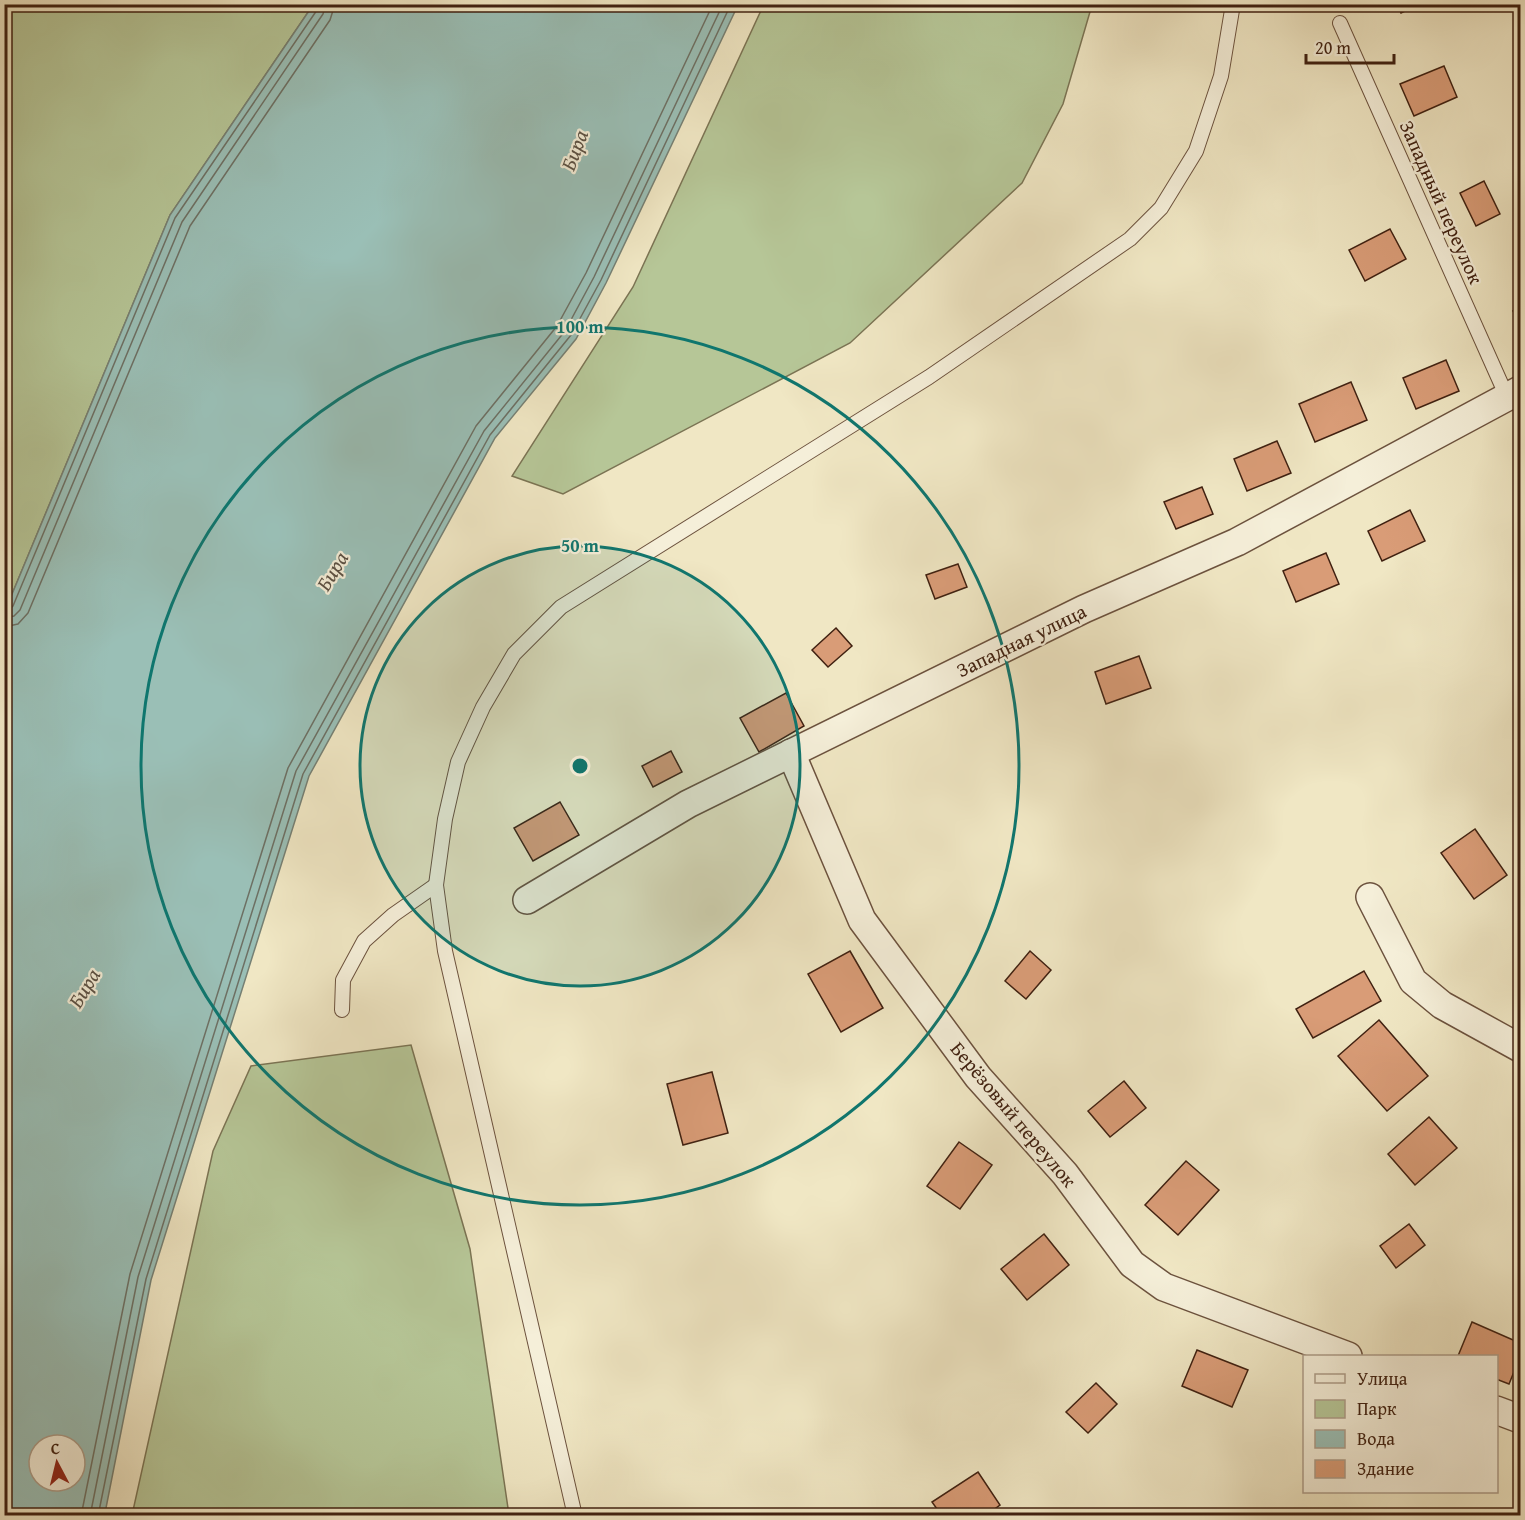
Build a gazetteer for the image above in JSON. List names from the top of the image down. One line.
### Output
{"streets":{"street":["Западная улица","Берёзовый переулок"],"lane":["Западный переулок"]},"crossings":[["Западный переулок","Западная улица"],["Западная улица","Берёзовый переулок"]],"water":["Бира"],"legend":["Улица","Парк","Вода","Здание"],"scale_bar":"20 m","north":"top","rings":["100 m","50 m"]}
